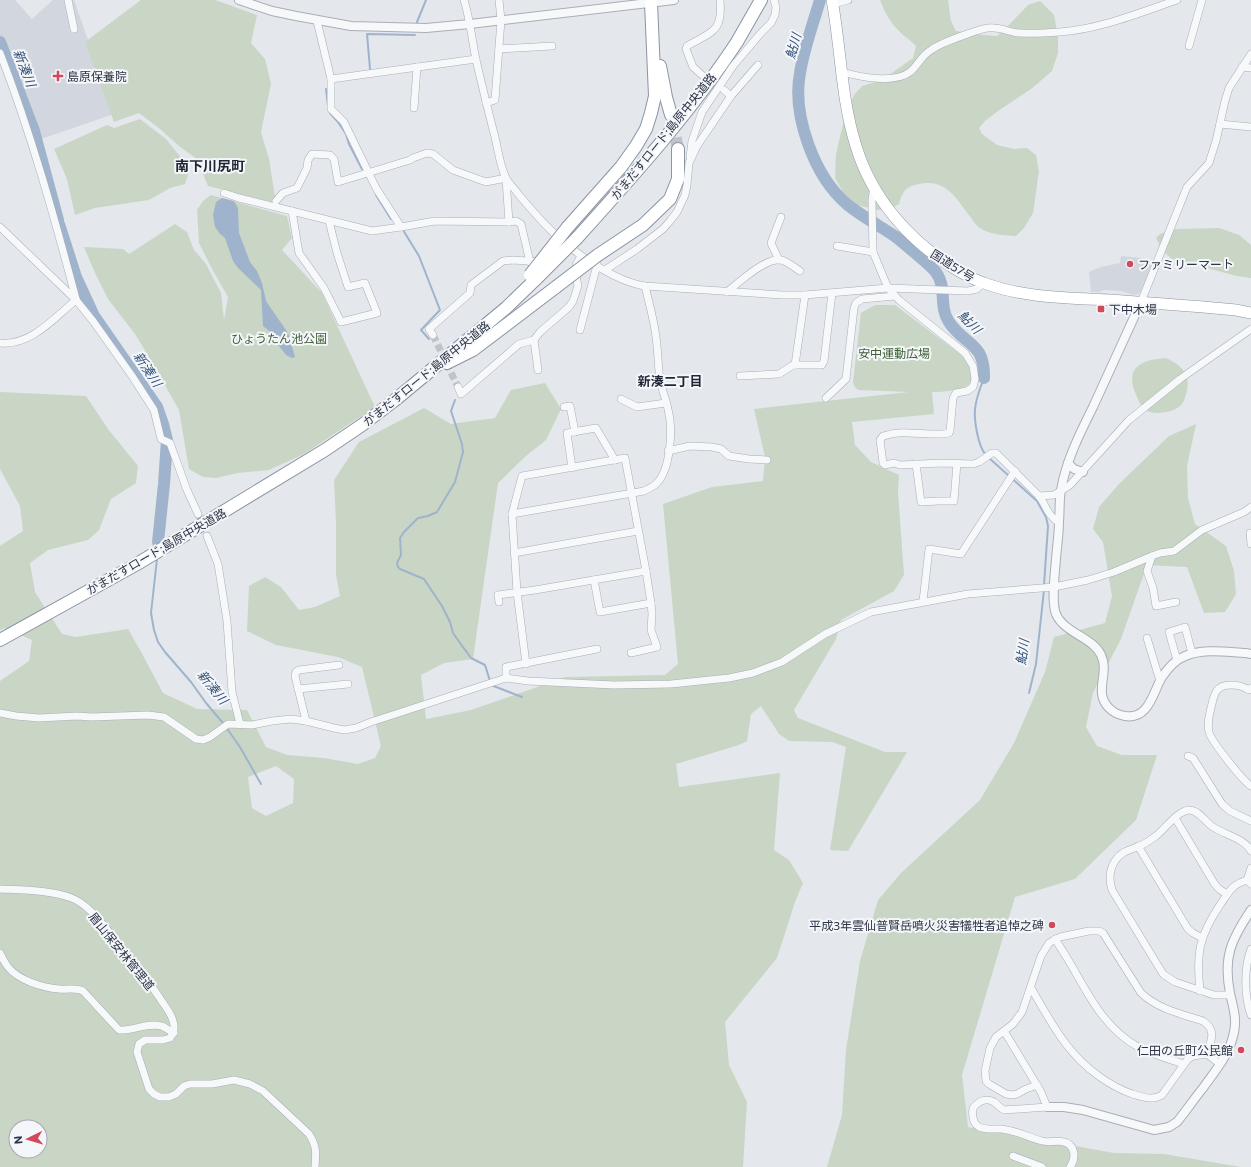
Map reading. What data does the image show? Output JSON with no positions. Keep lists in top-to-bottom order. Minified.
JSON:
{"streets":{"highway":["がまだすロード;島原中央道路","国道57号"],"street":["眉山保安林管理道"]},"districts":["南下川尻町","新湊二丁目"],"water":["鮎川","新湊川"],"parks":["ひょうたん池公園","安中運動広場"],"places":{"health":["島原保養院"],"other":["ファミリーマート","平成3年雲仙普賢岳噴火災害犠牲者追悼之碑","仁田の丘町公民館"],"transit":["下中木場"]},"north":"left"}
